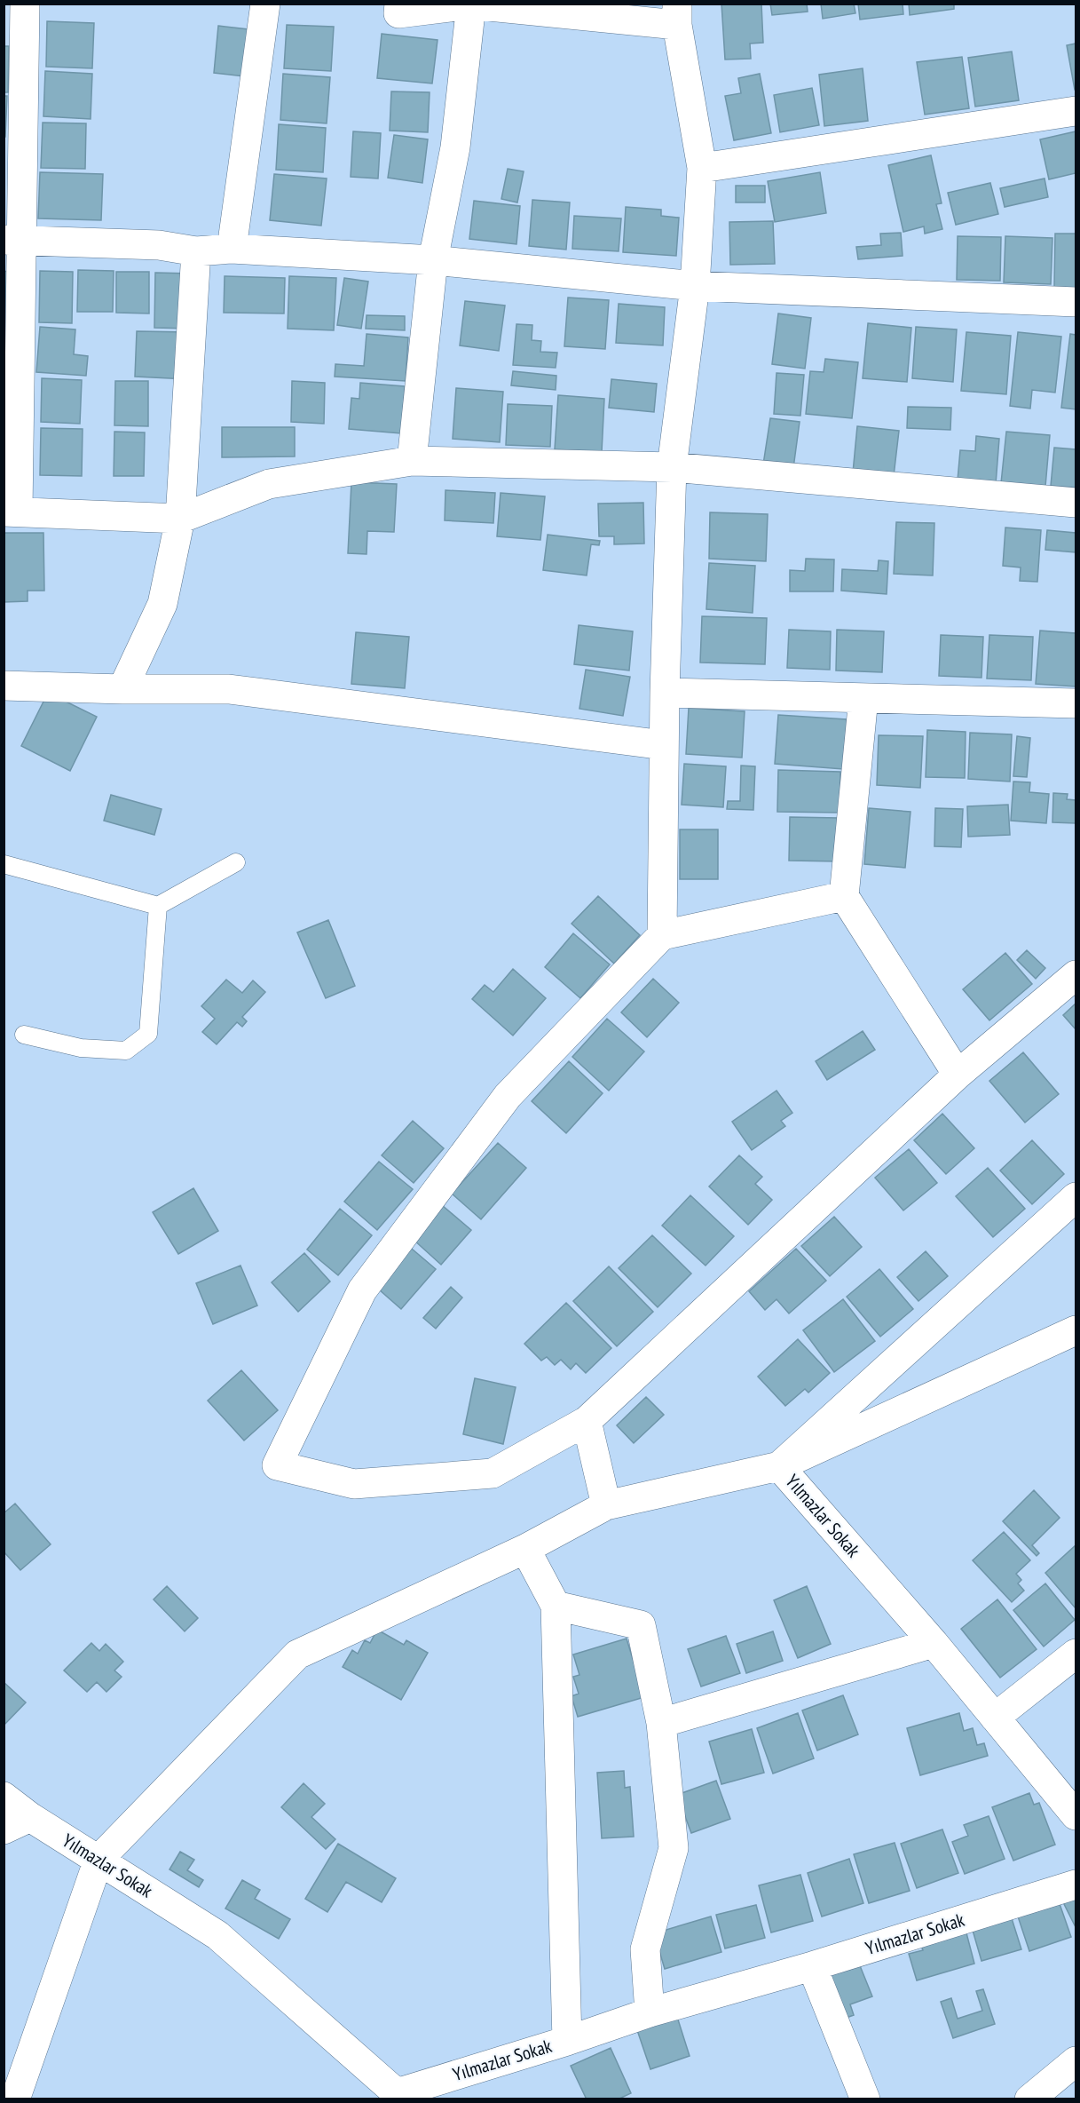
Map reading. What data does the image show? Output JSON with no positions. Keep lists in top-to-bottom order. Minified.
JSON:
{"streets":{"street":["Yılmazlar Sokak"]}}
